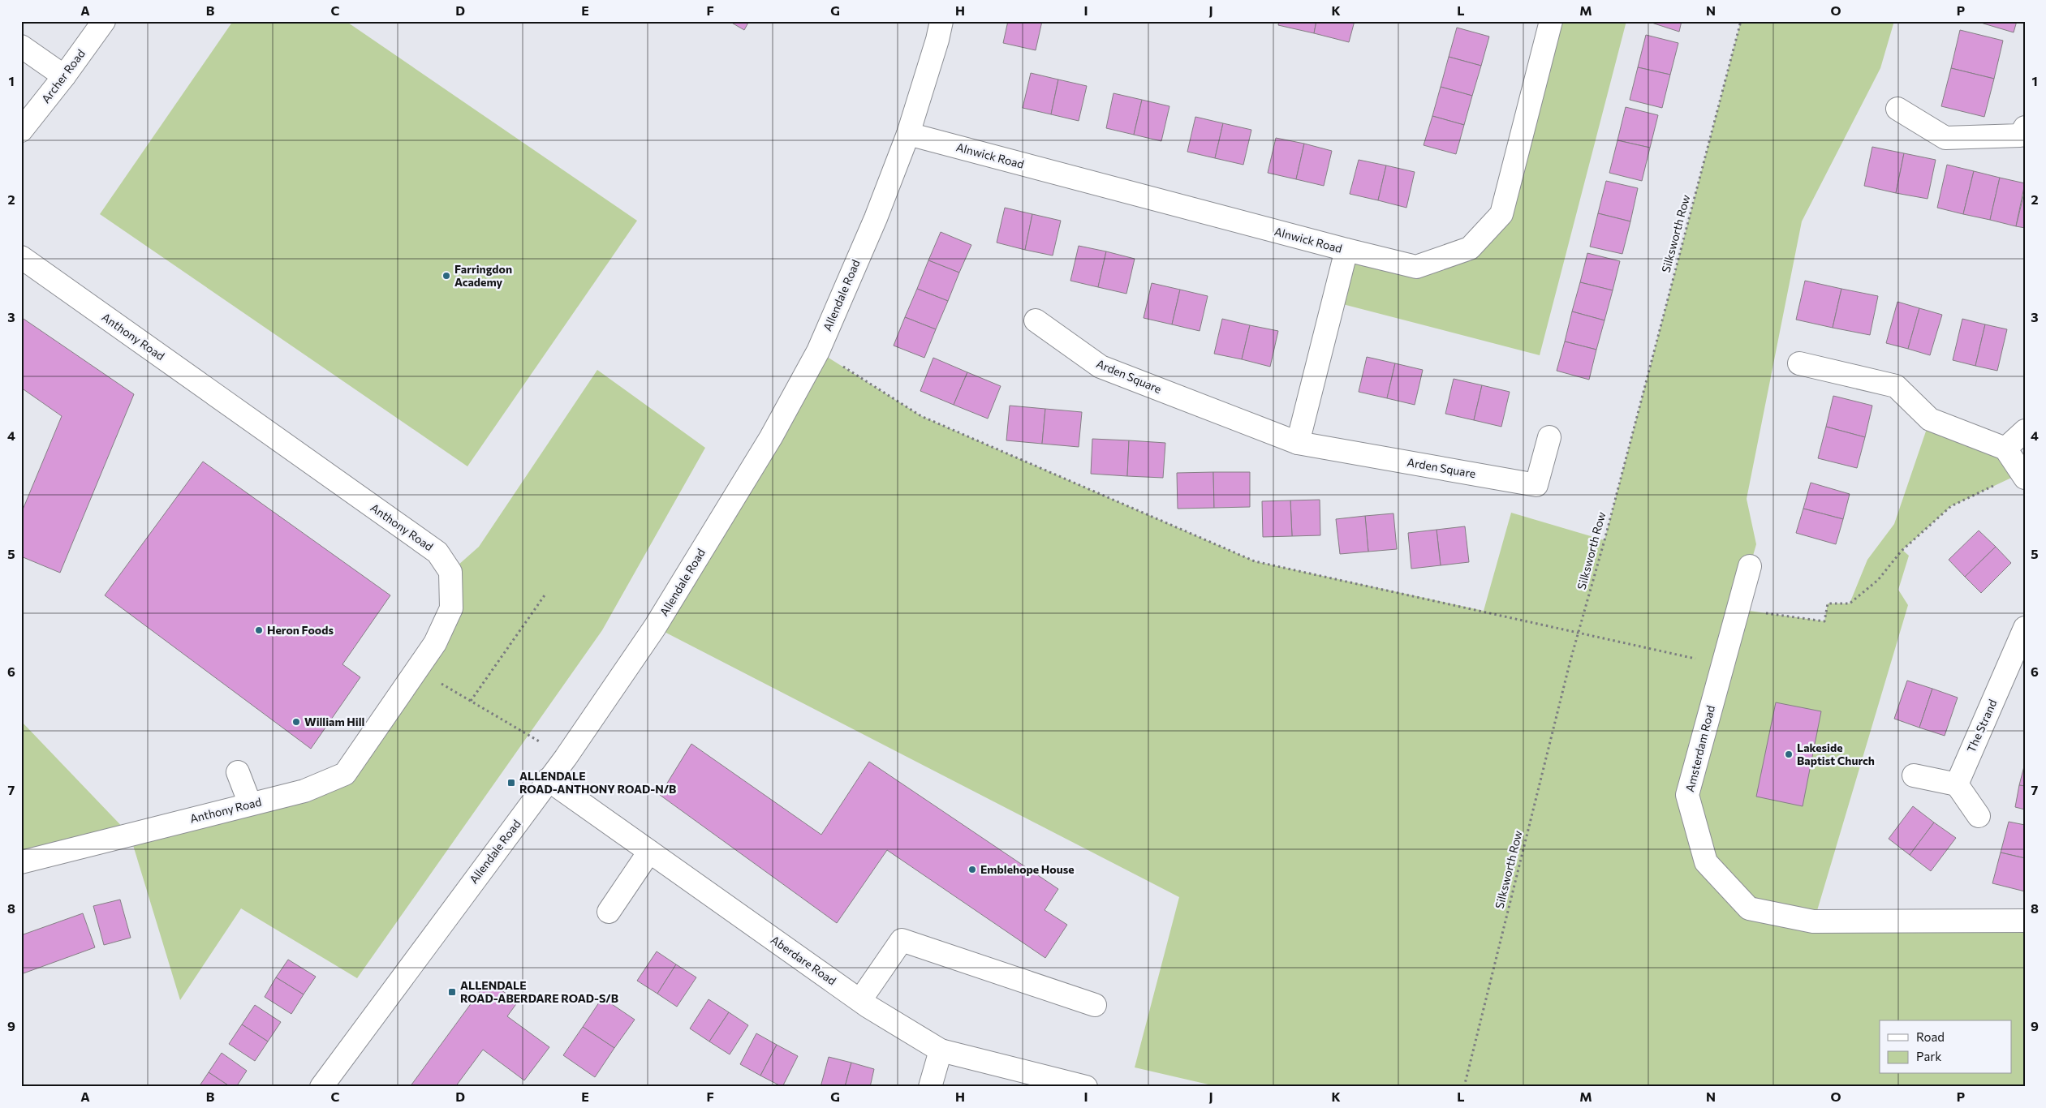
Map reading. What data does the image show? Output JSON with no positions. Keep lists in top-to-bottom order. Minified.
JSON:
{"streets":{"street":["Archer Road","Alnwick Road","Allendale Road","Anthony Road","Arden Square","The Strand","Amsterdam Road","Aberdare Road"],"path":["Silksworth Row"]},"crossings":[["Alnwick Road","Allendale Road"],["Allendale Road","Aberdare Road"]],"places":{"other":["Farringdon Academy","Heron Foods","William Hill","Lakeside Baptist Church","Emblehope House"],"transit":["ALLENDALE ROAD-ANTHONY ROAD-N/B","ALLENDALE ROAD-ABERDARE ROAD-S/B"]},"legend":["Road","Park"],"grid":{"columns":["A","B","C","D","E","F","G","H","I","J","K","L","M","N","O","P"],"rows":["1","2","3","4","5","6","7","8","9"]}}
